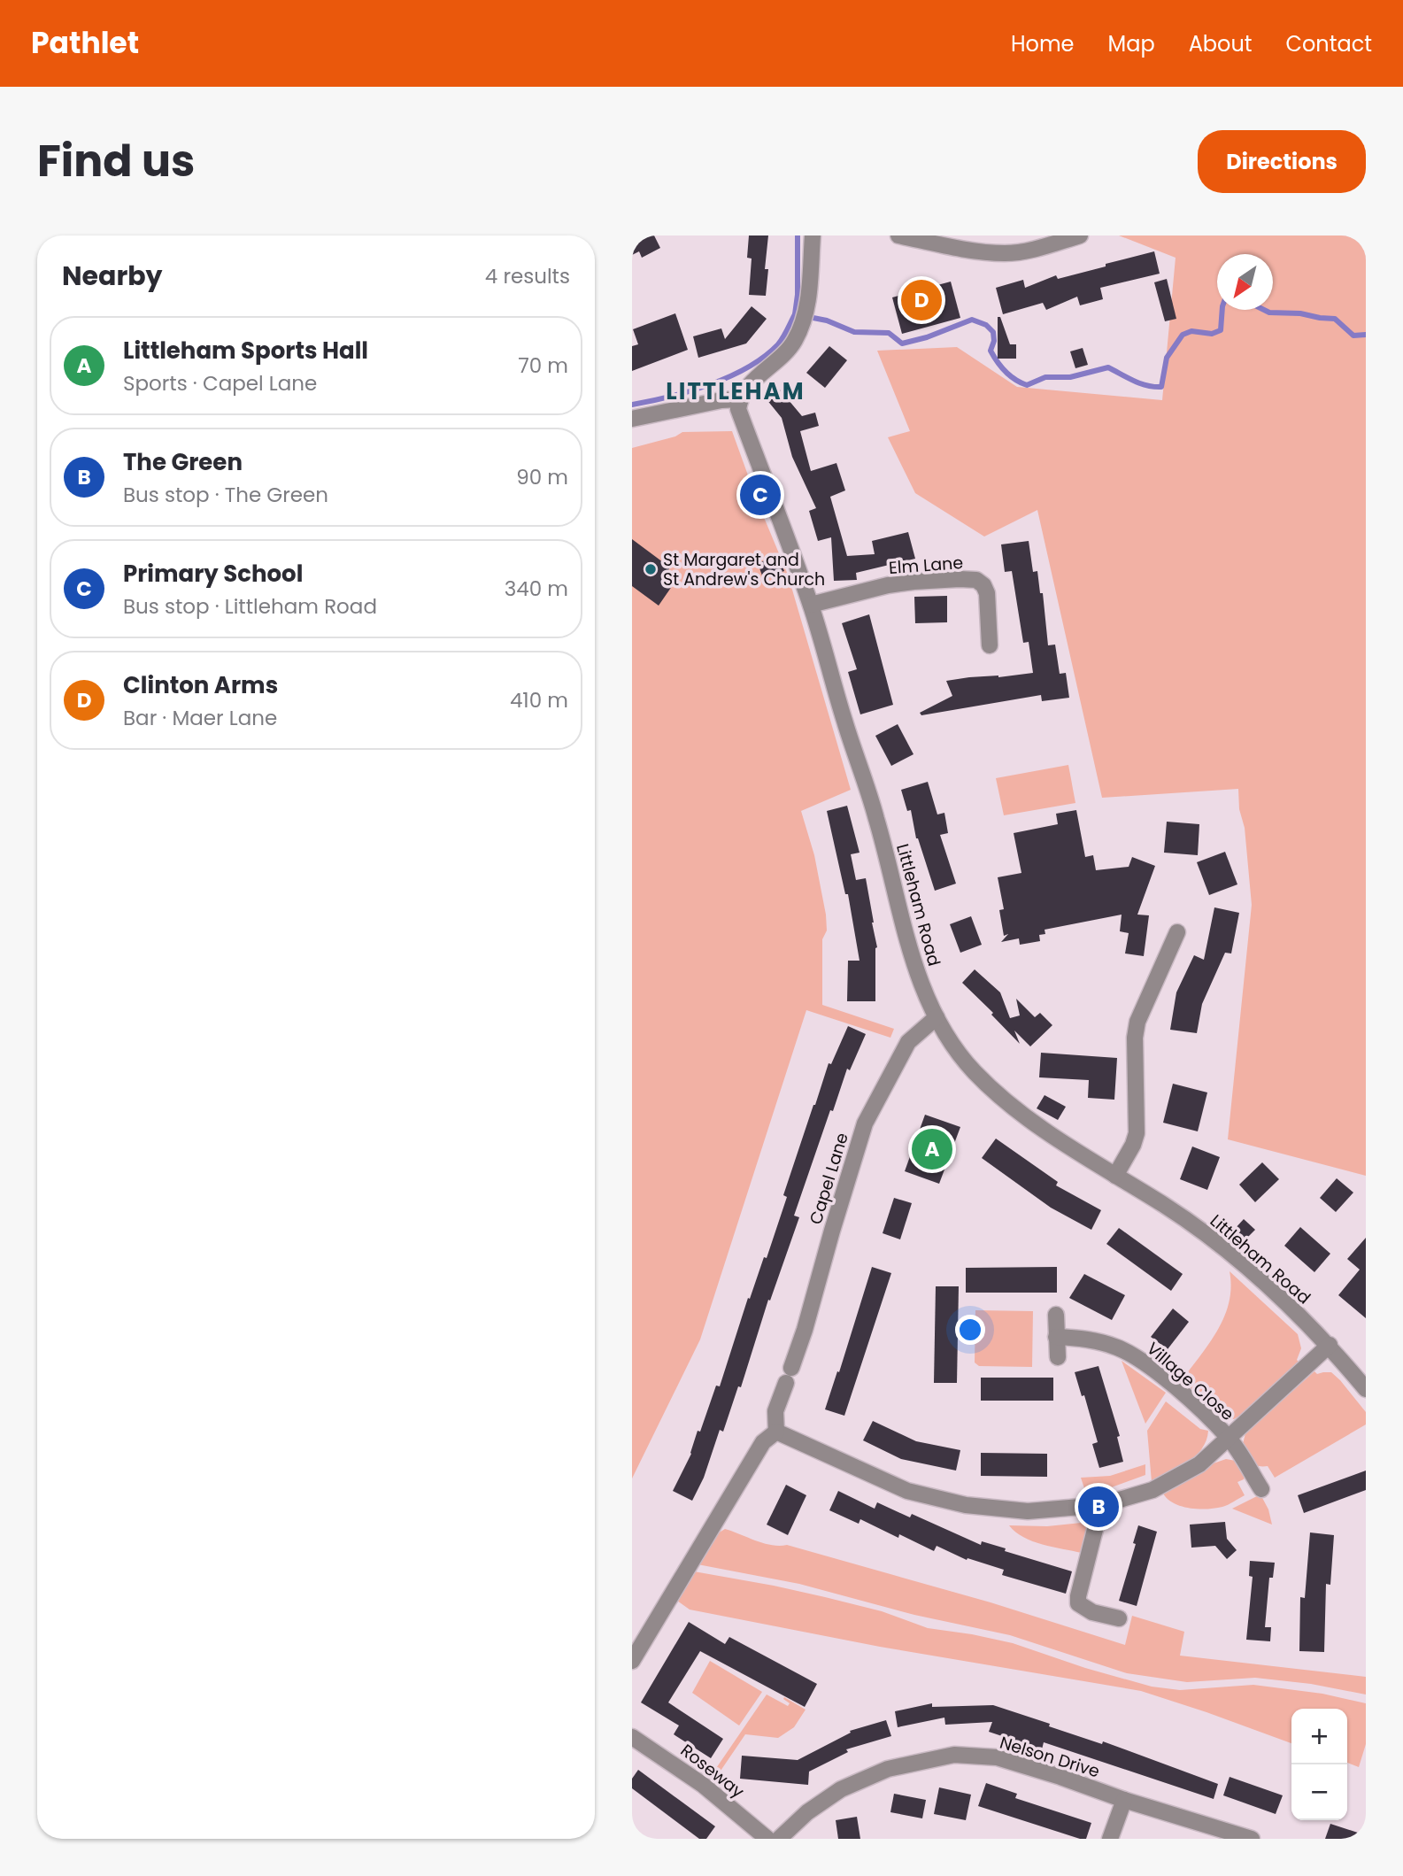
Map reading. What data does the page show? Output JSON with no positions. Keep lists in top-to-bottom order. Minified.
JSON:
{"streets":{"street":["Elm Lane","Littleham Road","Capel Lane","Village Close","Nelson Drive","Roseway"]},"crossings":[["Elm Lane","Littleham Road"],["Littleham Road","Capel Lane"]],"districts":["LITTLEHAM"],"places":["St Margaret and St Andrew's Church"],"north":"bottom left","page":{"header":"Pathlet","nav":["Home","Map","About","Contact"],"title":"Find us","buttons":"Directions","heading":["Nearby","4 results"],"pins":["D","C","A","B"],"list":[{"mark":"A","name":"Littleham Sports Hall","note":"Sports · Capel Lane","value":"70 m"},{"mark":"B","name":"The Green","note":"Bus stop · The Green","value":"90 m"},{"mark":"C","name":"Primary School","note":"Bus stop · Littleham Road","value":"340 m"},{"mark":"D","name":"Clinton Arms","note":"Bar · Maer Lane","value":"410 m"}],"map_buttons":["+","−"]}}
